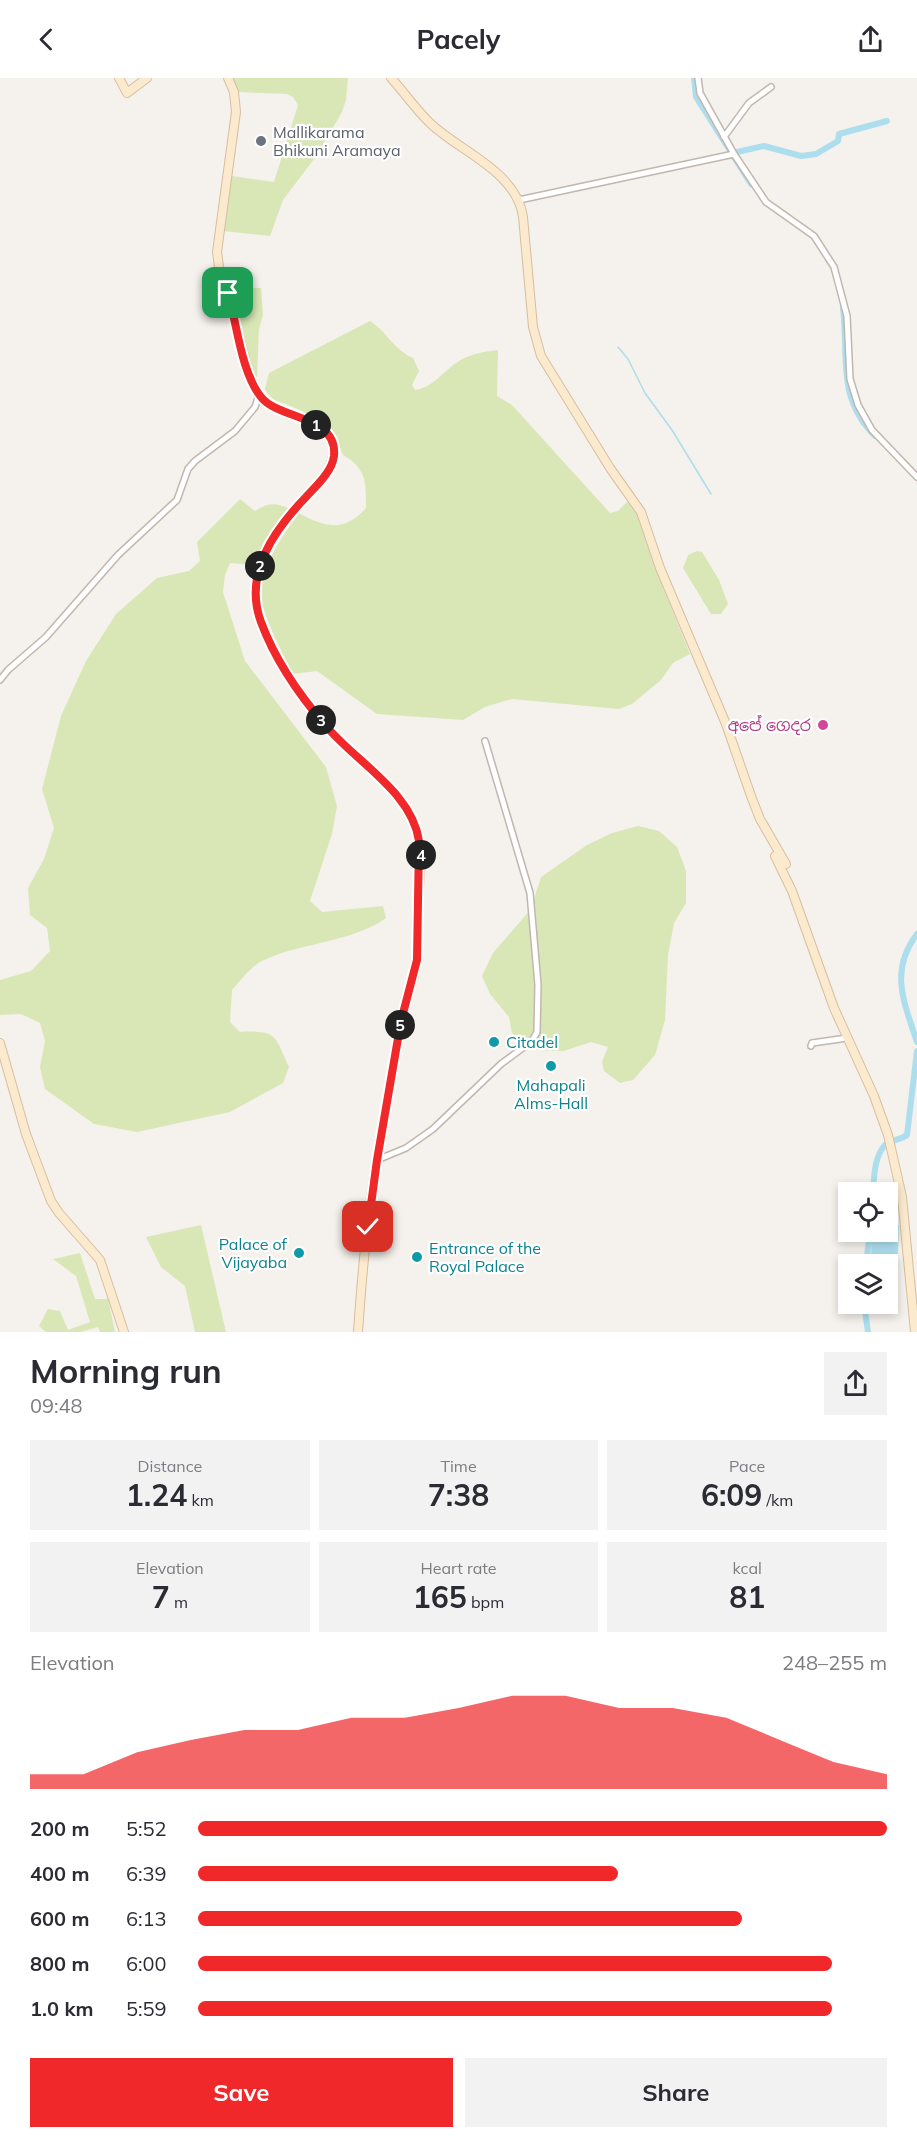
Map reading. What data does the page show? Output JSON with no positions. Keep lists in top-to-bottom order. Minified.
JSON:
{"places":["Mallikarama Bhikuni Aramaya","අපේ ගෙදර","Citadel","Mahapali Alms-Hall","Palace of Vijayaba","Entrance of the Royal Palace"],"page":{"header":"Pacely","pins":["1","2","3","4","5"],"heading":["Morning run","09:48"],"stats":[["Distance","1.24 km"],["Time","7:38"],["Pace","6:09 /km"],["Elevation","7 m"],["Heart rate","165 bpm"],["kcal","81"]],"chart":["Elevation","248–255 m"],"list":[{"name":"200 m","note":"5:52"},{"name":"400 m","note":"6:39"},{"name":"600 m","note":"6:13"},{"name":"800 m","note":"6:00"},{"name":"1.0 km","note":"5:59"}],"buttons":["Save","Share"]}}
